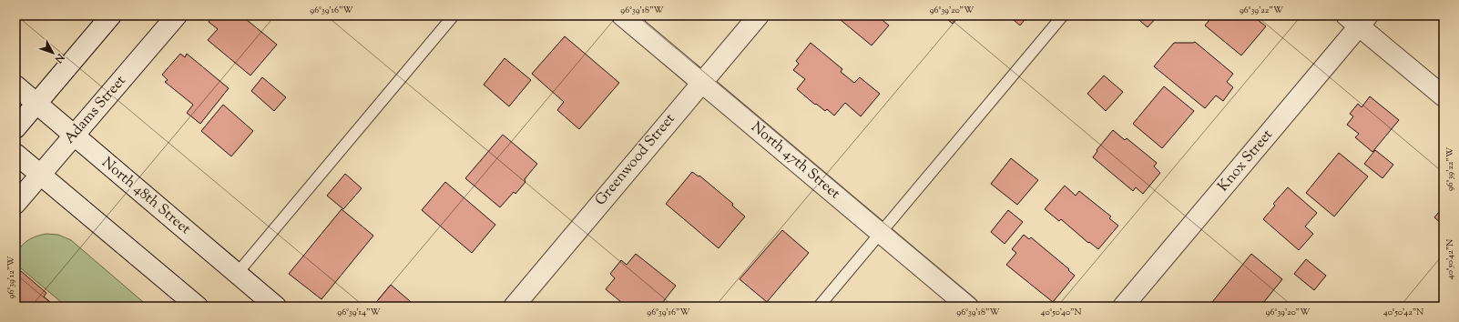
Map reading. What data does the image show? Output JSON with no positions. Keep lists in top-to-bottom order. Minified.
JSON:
{"streets":{"street":["Adams Street","Greenwood Street","North 47th Street","Knox Street","North 48th Street"]},"crossings":[["Adams Street","North 48th Street"],["Greenwood Street","North 47th Street"]],"north":"bottom right","coordinates":["96°39'16\"W","96°39'18\"W","96°39'20\"W","96°39'22\"W","40°50'42\"N","96°39'12\"W","96°39'14\"W","40°50'40\"N"]}
